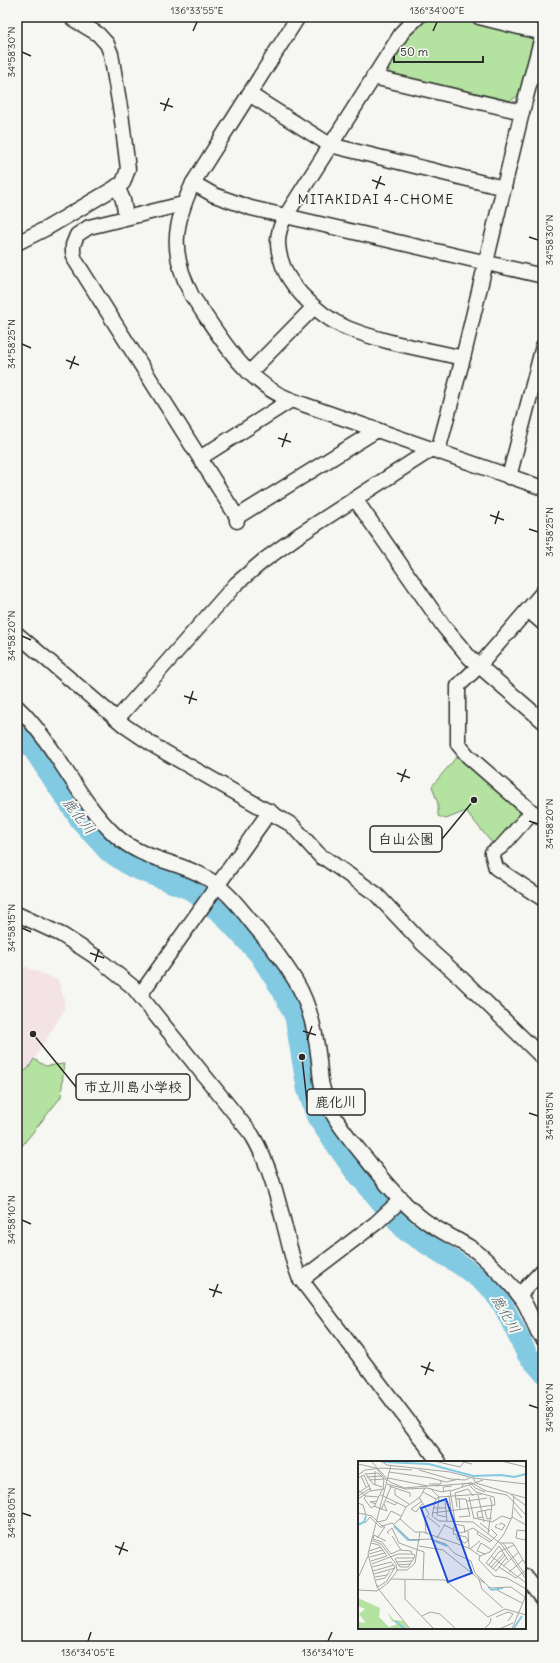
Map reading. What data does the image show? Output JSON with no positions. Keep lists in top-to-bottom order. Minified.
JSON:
{"districts":["MITAKIDAI 4-CHOME"],"water":["鹿化川"],"places":["白山公園","市立川島小学校","鹿化川"],"scale_bar":"50 m","coordinates":["136°33'55\"E","136°34'00\"E","34°58'30\"N","34°58'25\"N","34°58'20\"N","34°58'15\"N","34°58'10\"N","34°58'05\"N","136°34'05\"E","136°34'10\"E"]}
